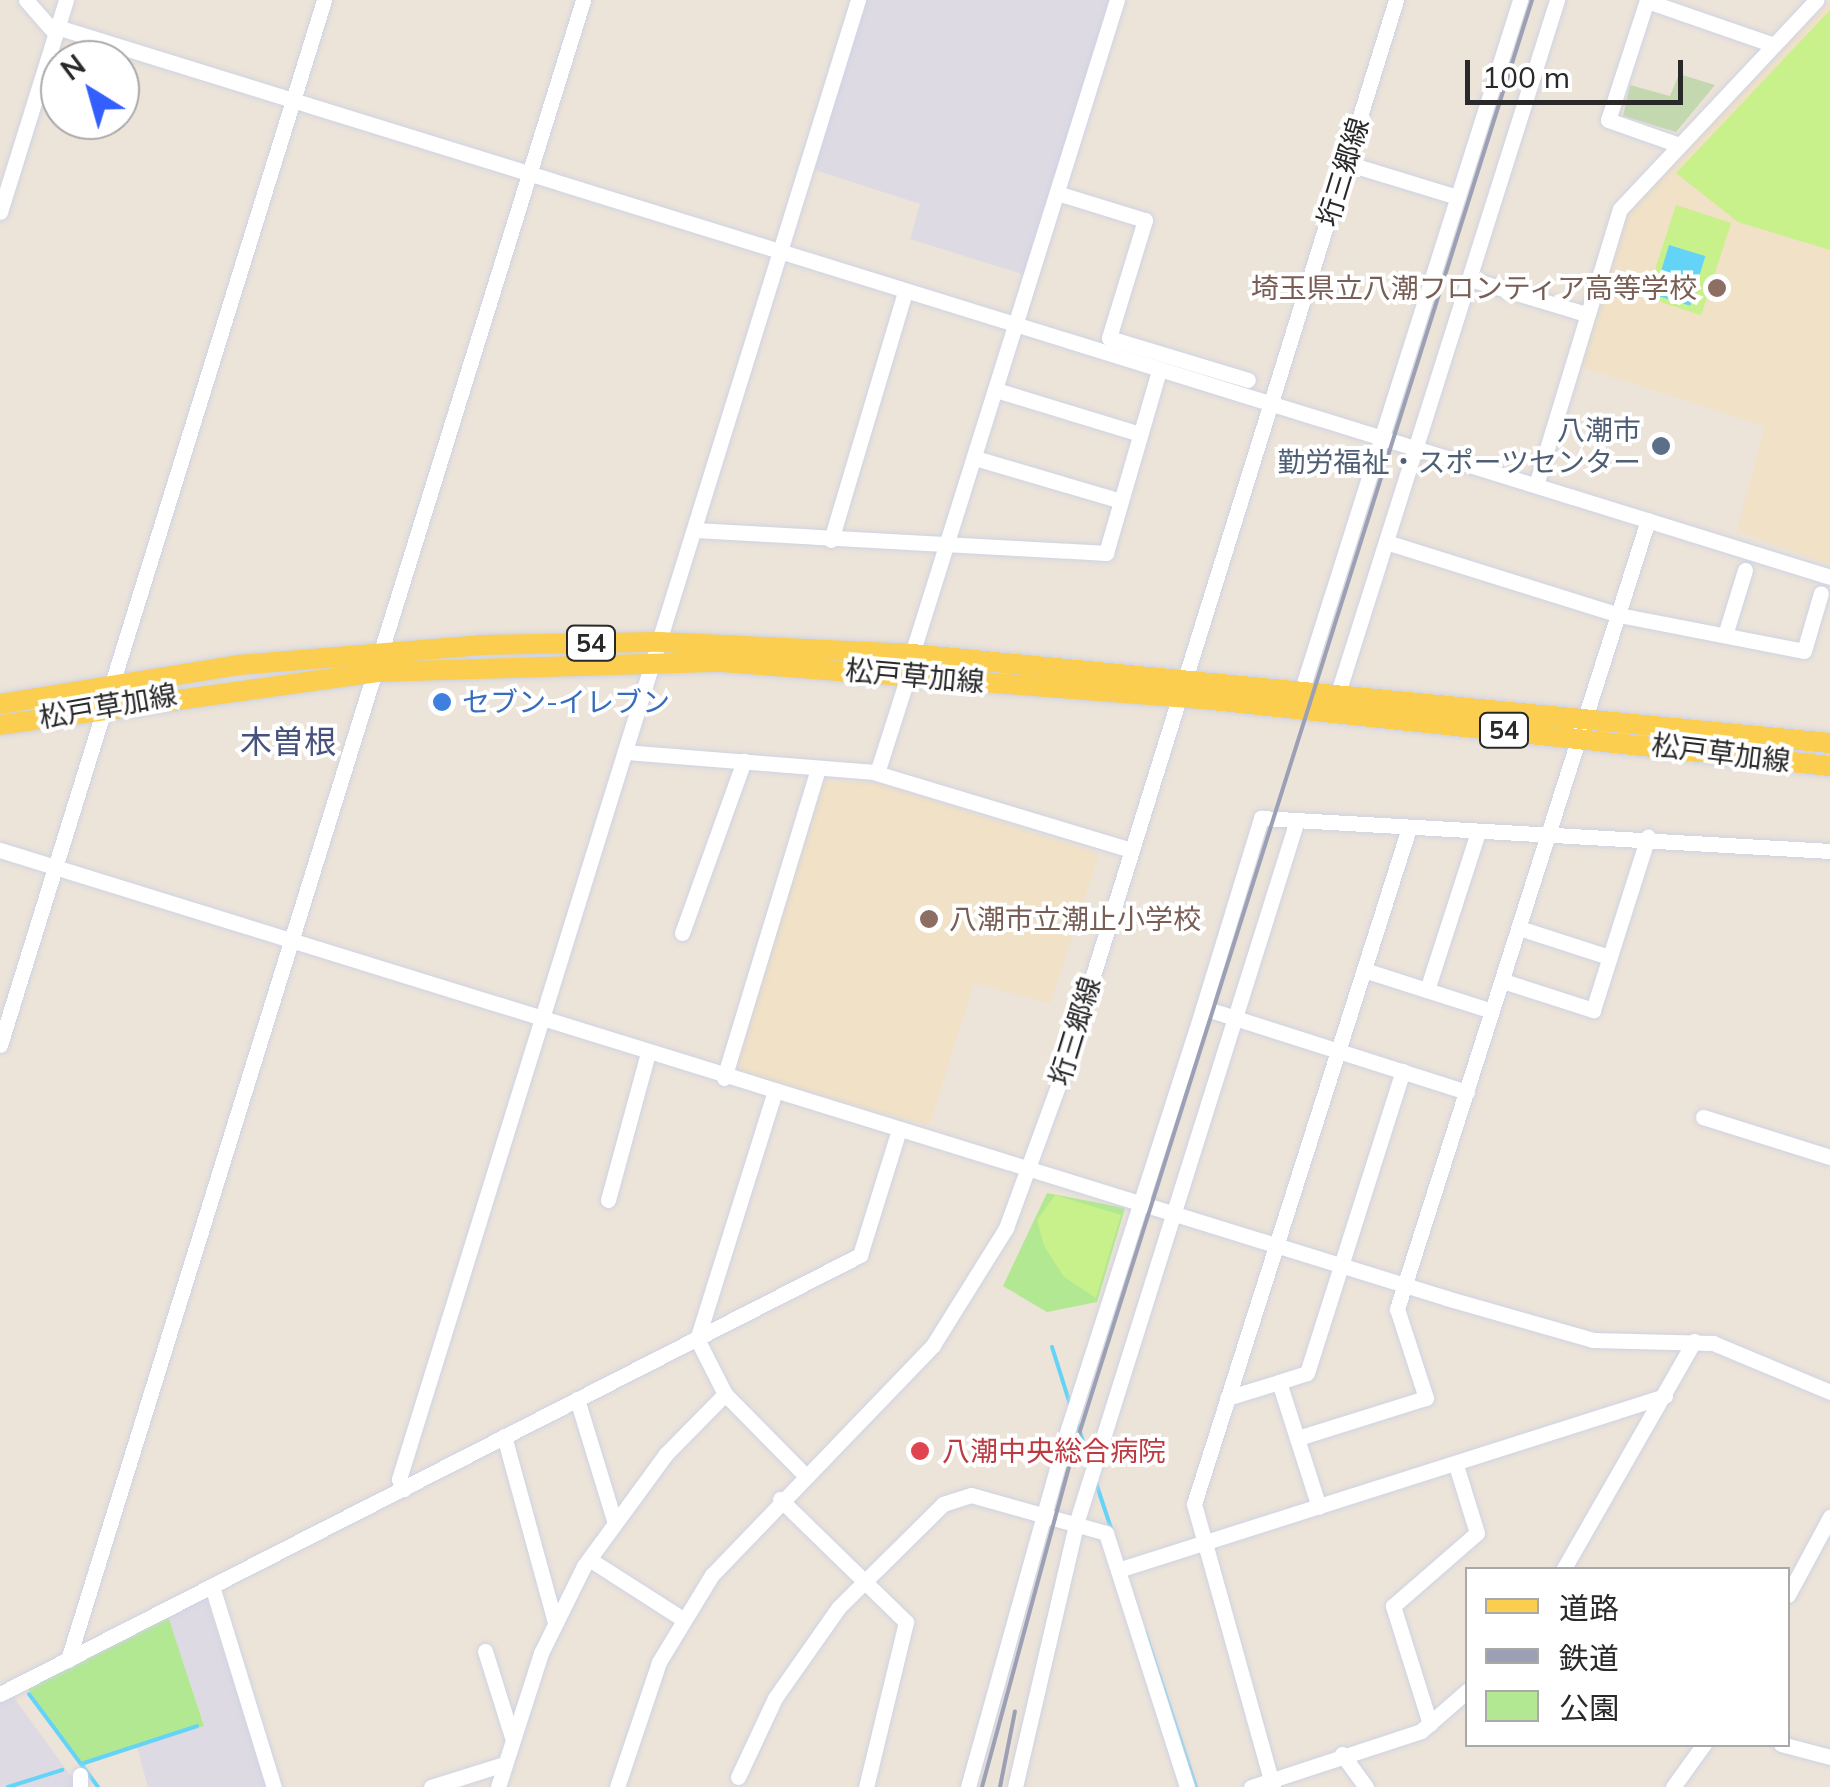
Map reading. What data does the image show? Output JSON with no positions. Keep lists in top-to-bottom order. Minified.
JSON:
{"streets":{"main road":["54","松戸草加線"],"street":["垳三郷線"]},"crossings":[["垳三郷線","松戸草加線"]],"districts":["木曽根"],"places":["埼玉県立八潮フロンティア高等学校","八潮市 勤労福祉・スポーツセンター","セブン-イレブン","八潮市立潮止小学校","八潮中央総合病院"],"legend":["道路","鉄道","公園"],"scale_bar":"100 m","north":"top left"}
